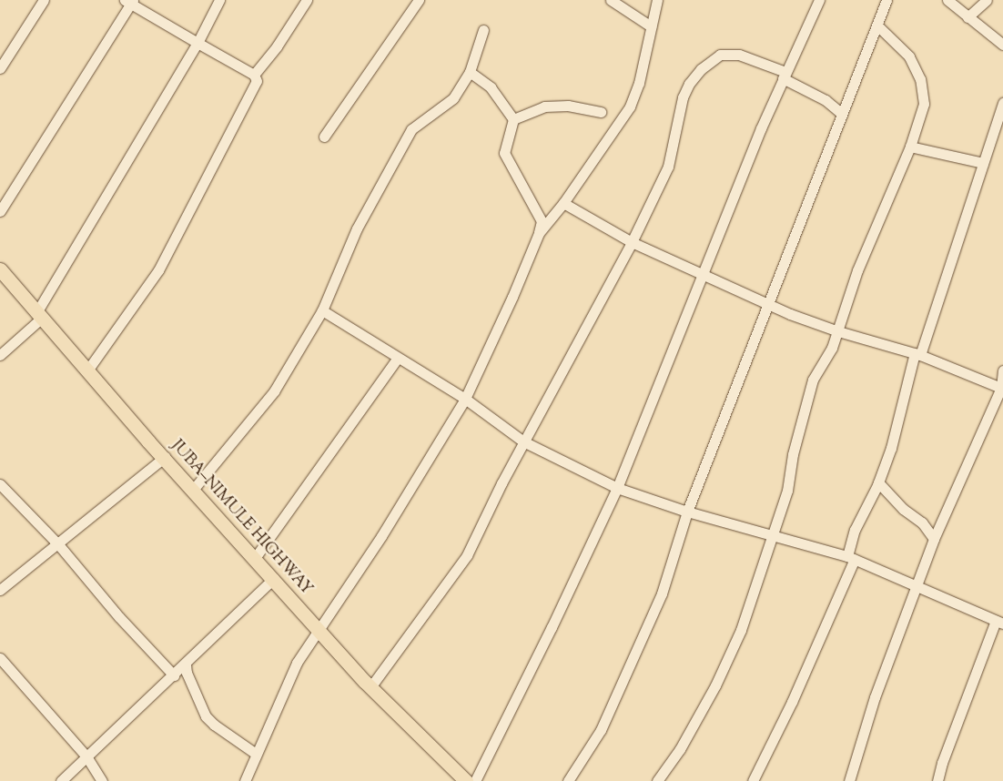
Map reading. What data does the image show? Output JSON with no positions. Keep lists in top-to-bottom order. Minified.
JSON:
{"streets":{"main road":["JUBA–NIMULE HIGHWAY"]}}
